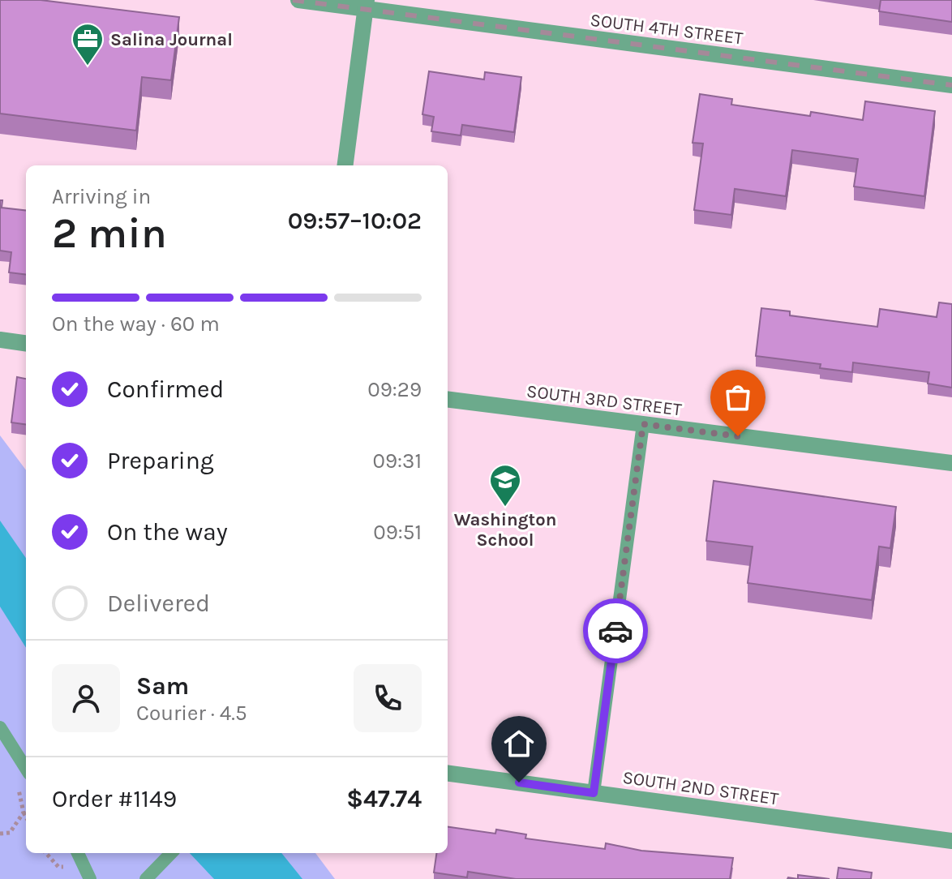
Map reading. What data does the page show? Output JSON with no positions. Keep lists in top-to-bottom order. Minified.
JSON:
{"streets":{"street":["SOUTH 4TH STREET","SOUTH 3RD STREET","SOUTH 2ND STREET"]},"places":{"office":["Salina Journal"],"school or university":["Washington School"]},"page":{"heading":["2 min","Arriving in","09:57–10:02"],"panel":["Sam","Courier · 4.5","Order #1149","$47.74"],"bar":"On the way · 60 m","list":[["Confirmed","09:29"],["Preparing","09:31"],["On the way","09:51"],"Delivered"]}}
